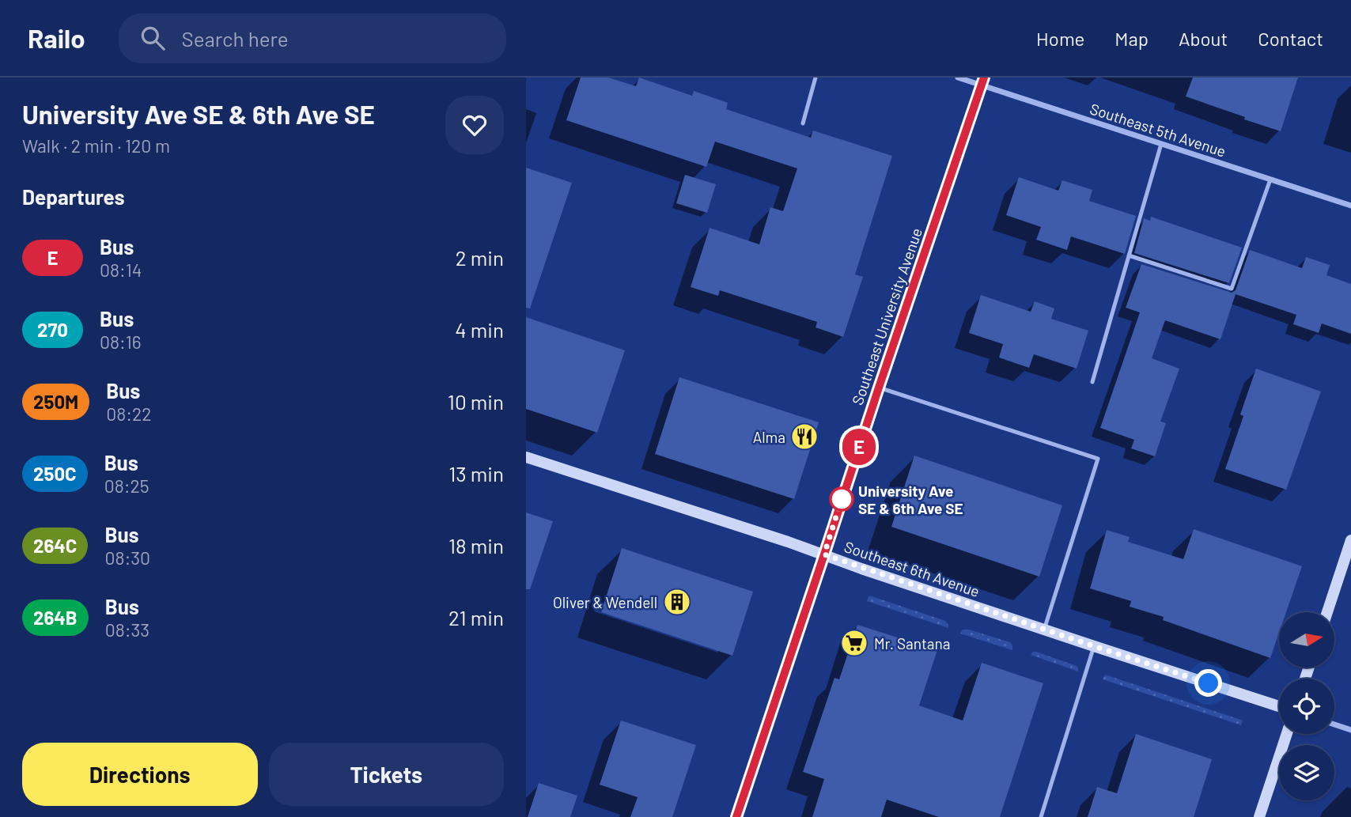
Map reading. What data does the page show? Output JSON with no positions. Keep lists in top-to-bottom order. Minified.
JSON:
{"streets":{"main road":["Southeast University Avenue","Southeast 6th Avenue"],"street":["Southeast 5th Avenue"]},"crossings":[["Southeast 5th Avenue","Southeast University Avenue"],["Southeast University Avenue","Southeast 6th Avenue"]],"places":{"restaurant":["Alma"],"other":["University Ave SE & 6th Ave SE"],"building":["Oliver & Wendell"],"supermarket":["Mr. Santana"]},"lines":["bus line E"],"north":"right","page":{"header":"Railo","search":"Search here","nav":["Home","Map","About","Contact"],"heading":[["University Ave SE & 6th Ave SE","Walk · 2 min · 120 m"],"Departures"],"on_map":"E","list":[{"mark":"E","name":"Bus","note":"08:14","value":"2 min"},{"mark":"270","name":"Bus","note":"08:16","value":"4 min"},{"mark":"250M","name":"Bus","note":"08:22","value":"10 min"},{"mark":"250C","name":"Bus","note":"08:25","value":"13 min"},{"mark":"264C","name":"Bus","note":"08:30","value":"18 min"},{"mark":"264B","name":"Bus","note":"08:33","value":"21 min"}],"buttons":["Directions","Tickets"]}}
